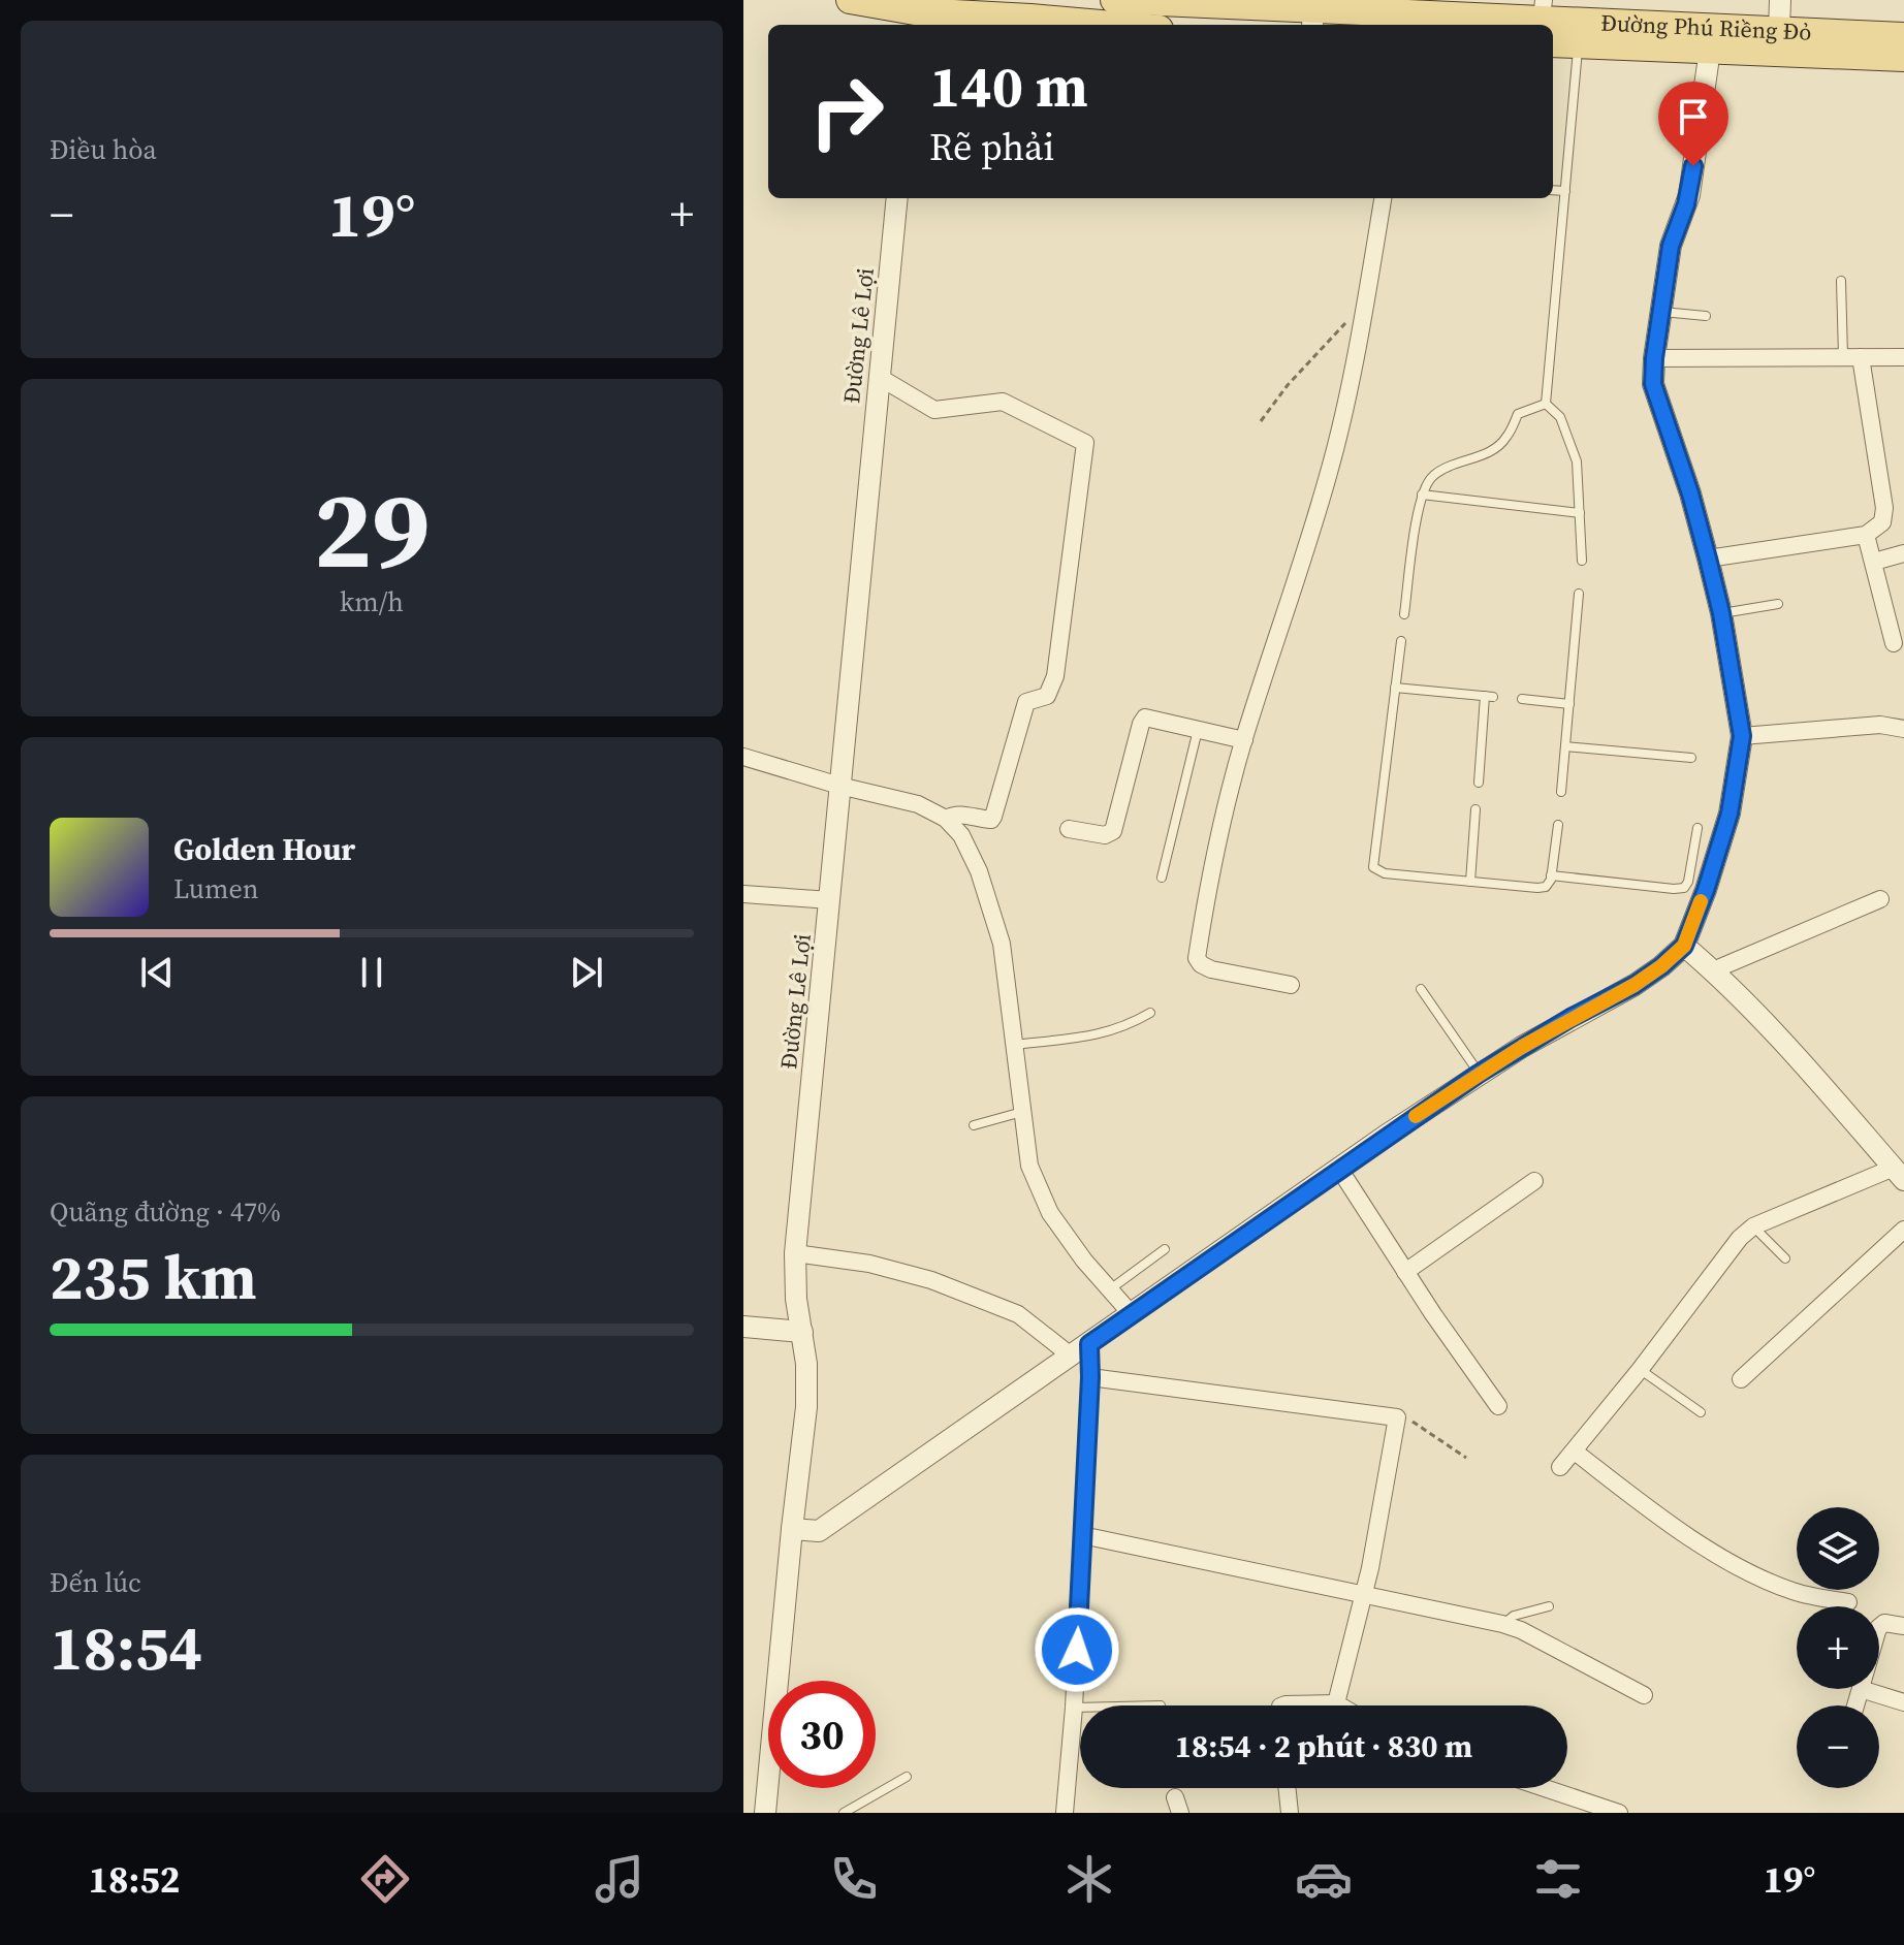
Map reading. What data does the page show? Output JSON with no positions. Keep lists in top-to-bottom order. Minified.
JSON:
{"streets":{"main road":["Đường Phú Riềng Đỏ"],"street":["Đường Lê Lợi"]},"page":{"tile":["Điều hòa",["29","km/h"],["Quãng đường · 47%","235 km"],["Đến lúc","18:54"]],"turn":["140 m","Rẽ phải"],"heat":["−","19°","+"],"song":["Golden Hour","Lumen"],"map_buttons":["+","−"],"limit":"30","trip":"18:54 · 2 phút · 830 m","tabs":["18:52","19°"]}}
